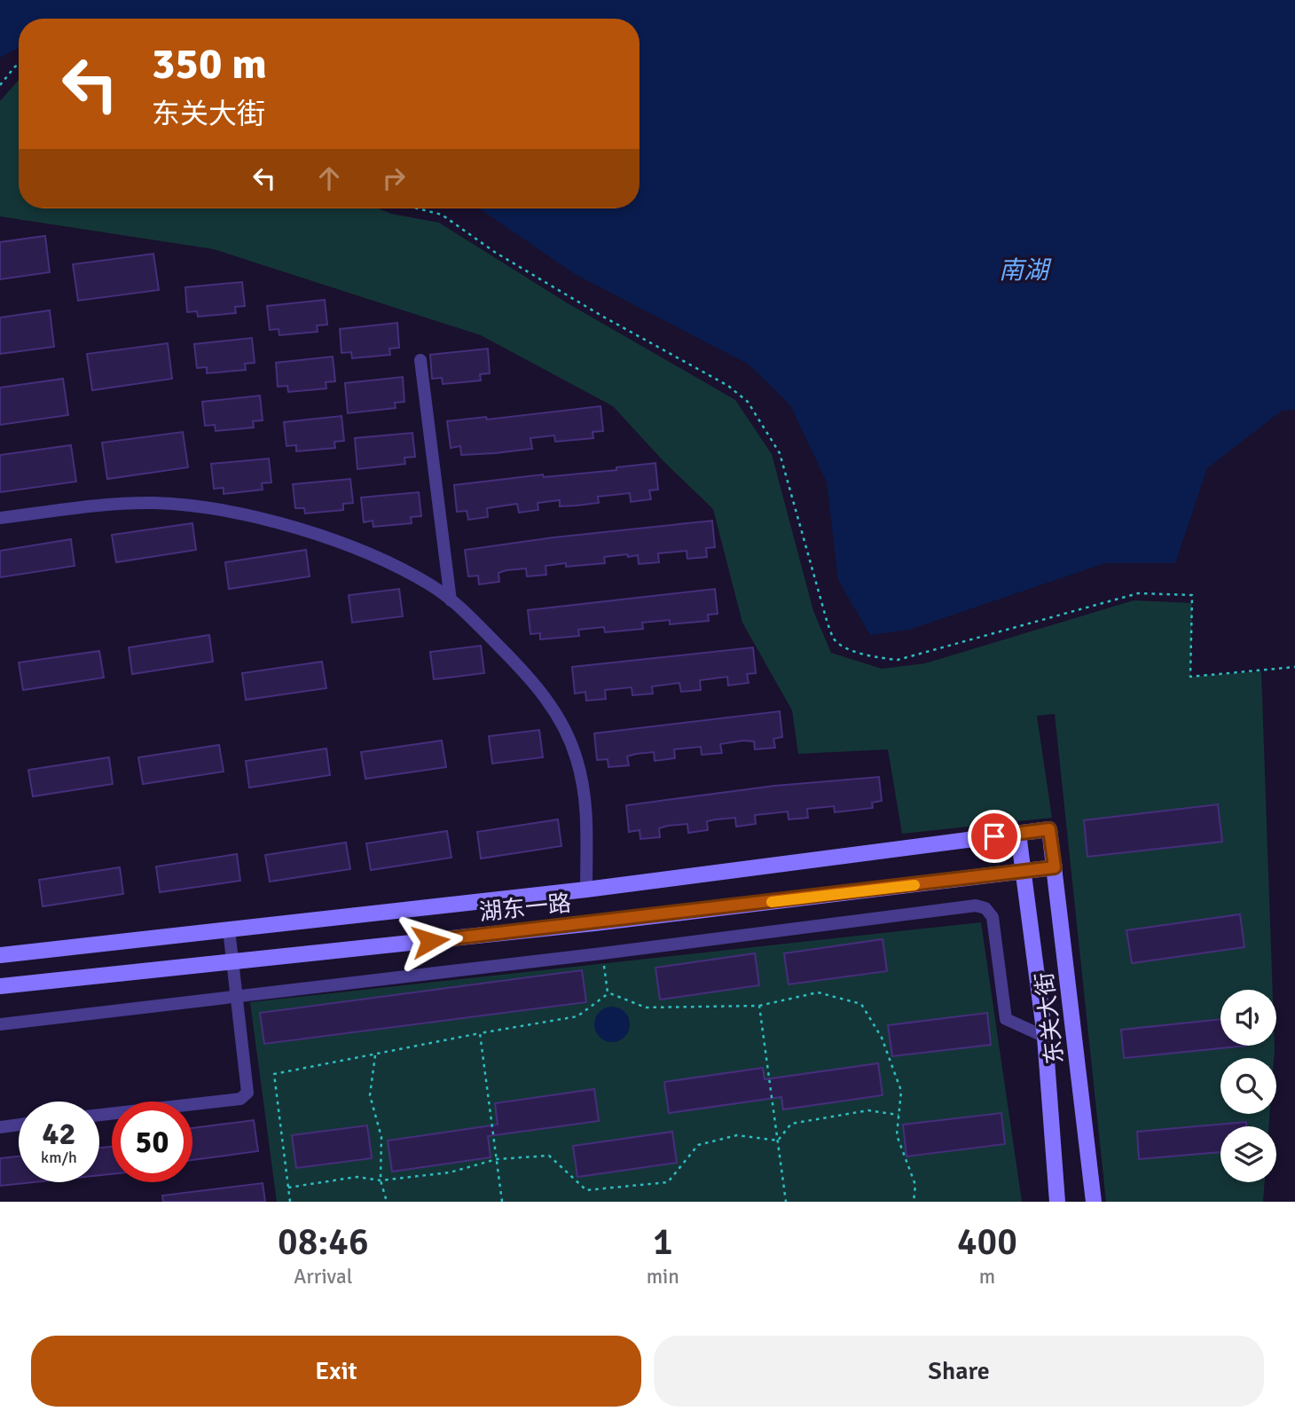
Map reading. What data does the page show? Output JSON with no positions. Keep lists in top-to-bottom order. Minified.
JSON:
{"streets":{"main road":["湖东一路","东关大街"]},"crossings":[["湖东一路","东关大街"]],"water":["南湖"],"page":{"turn":["350 m","东关大街"],"speed":"42 km/h","limit":"50","eta":["08:46","Arrival","1","min","400","m"],"buttons":["Exit","Share"]}}
